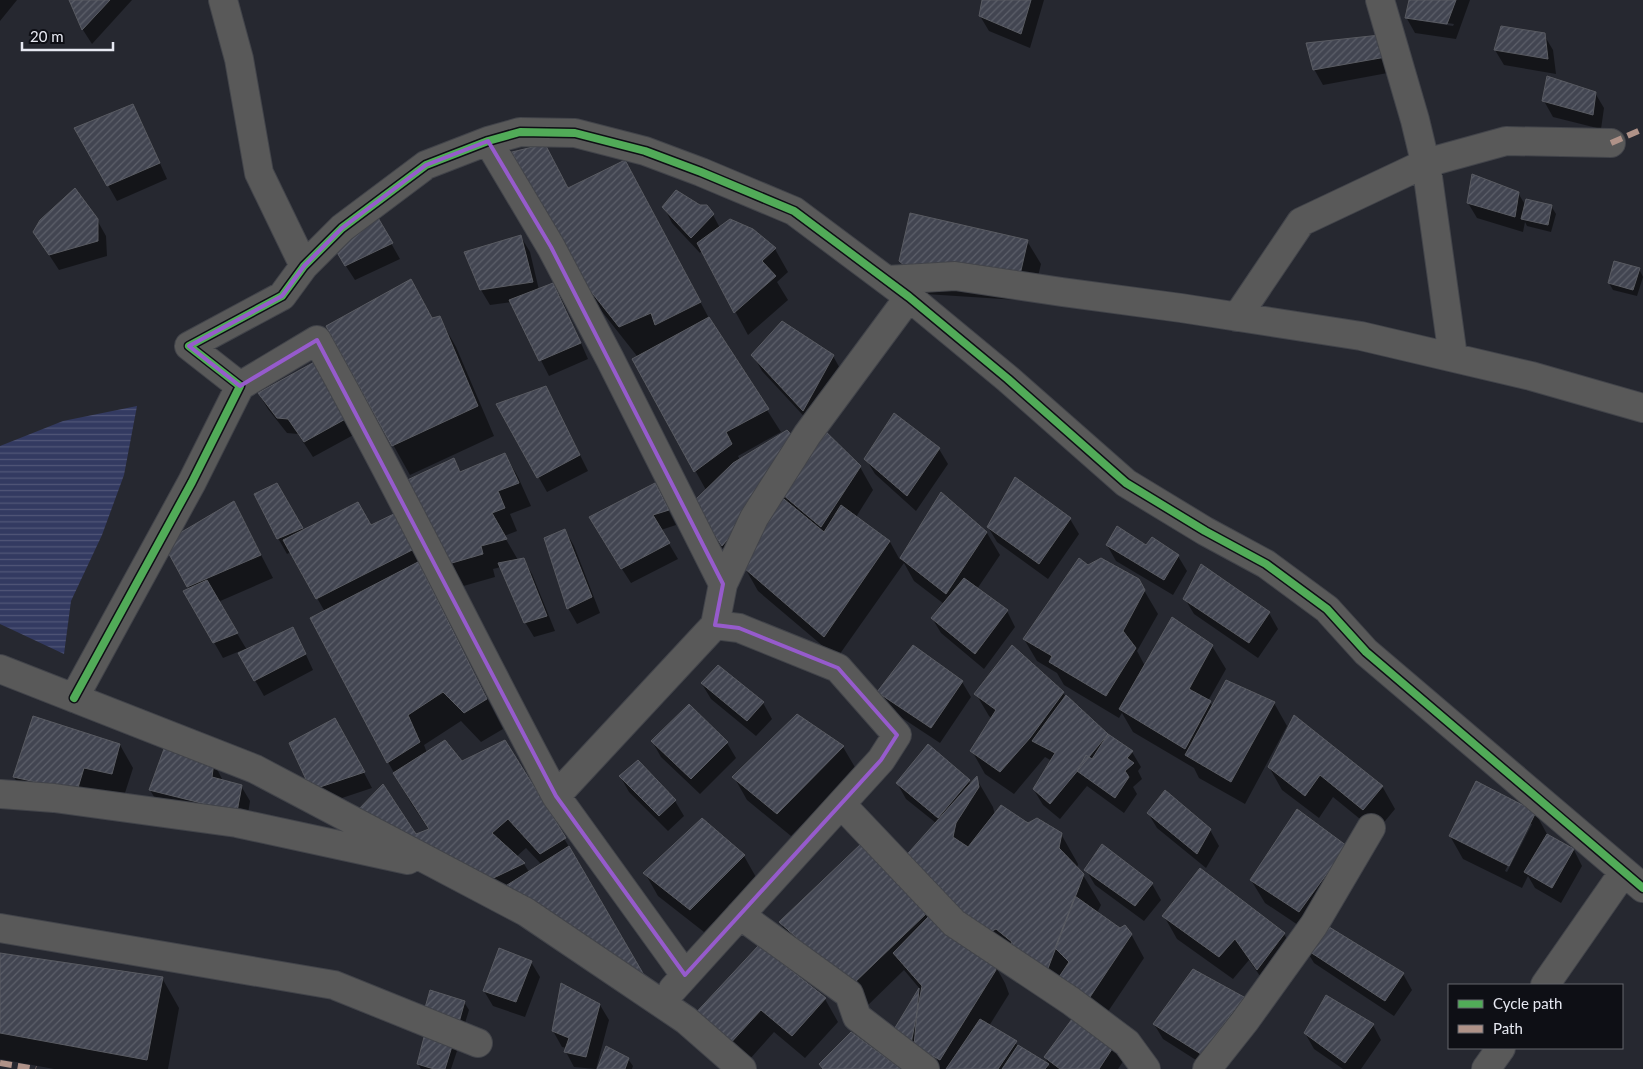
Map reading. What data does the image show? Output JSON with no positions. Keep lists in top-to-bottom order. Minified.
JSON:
{"legend":["Cycle path","Path"],"scale_bar":"20 m"}
